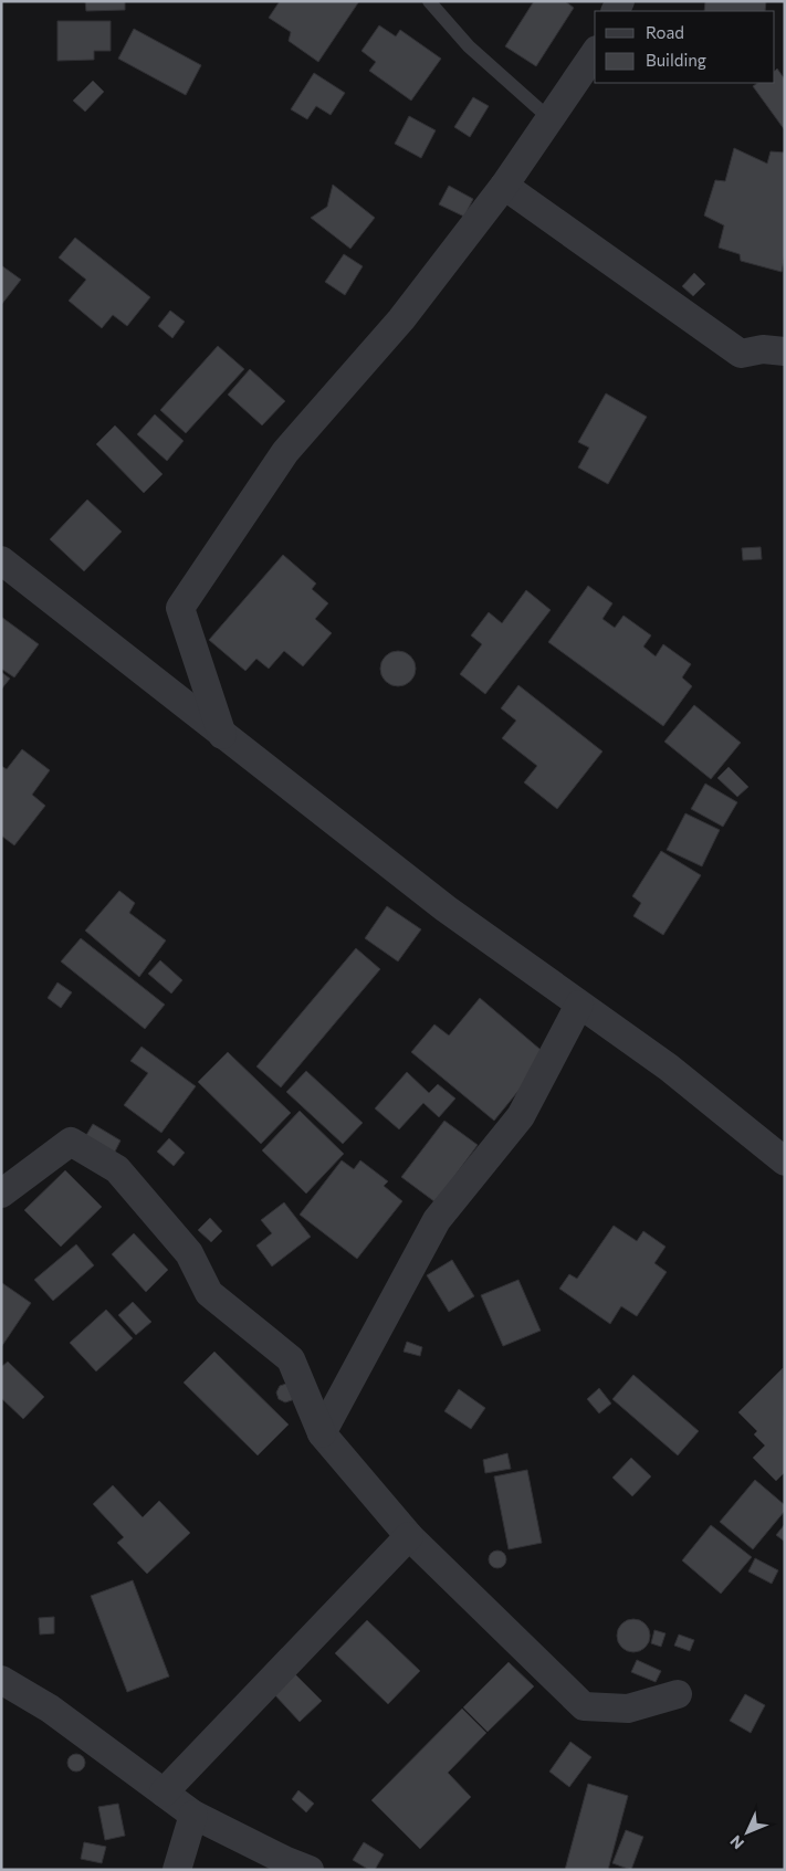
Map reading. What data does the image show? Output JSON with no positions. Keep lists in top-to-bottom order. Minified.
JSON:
{"legend":["Road","Building"],"north":"bottom left"}
